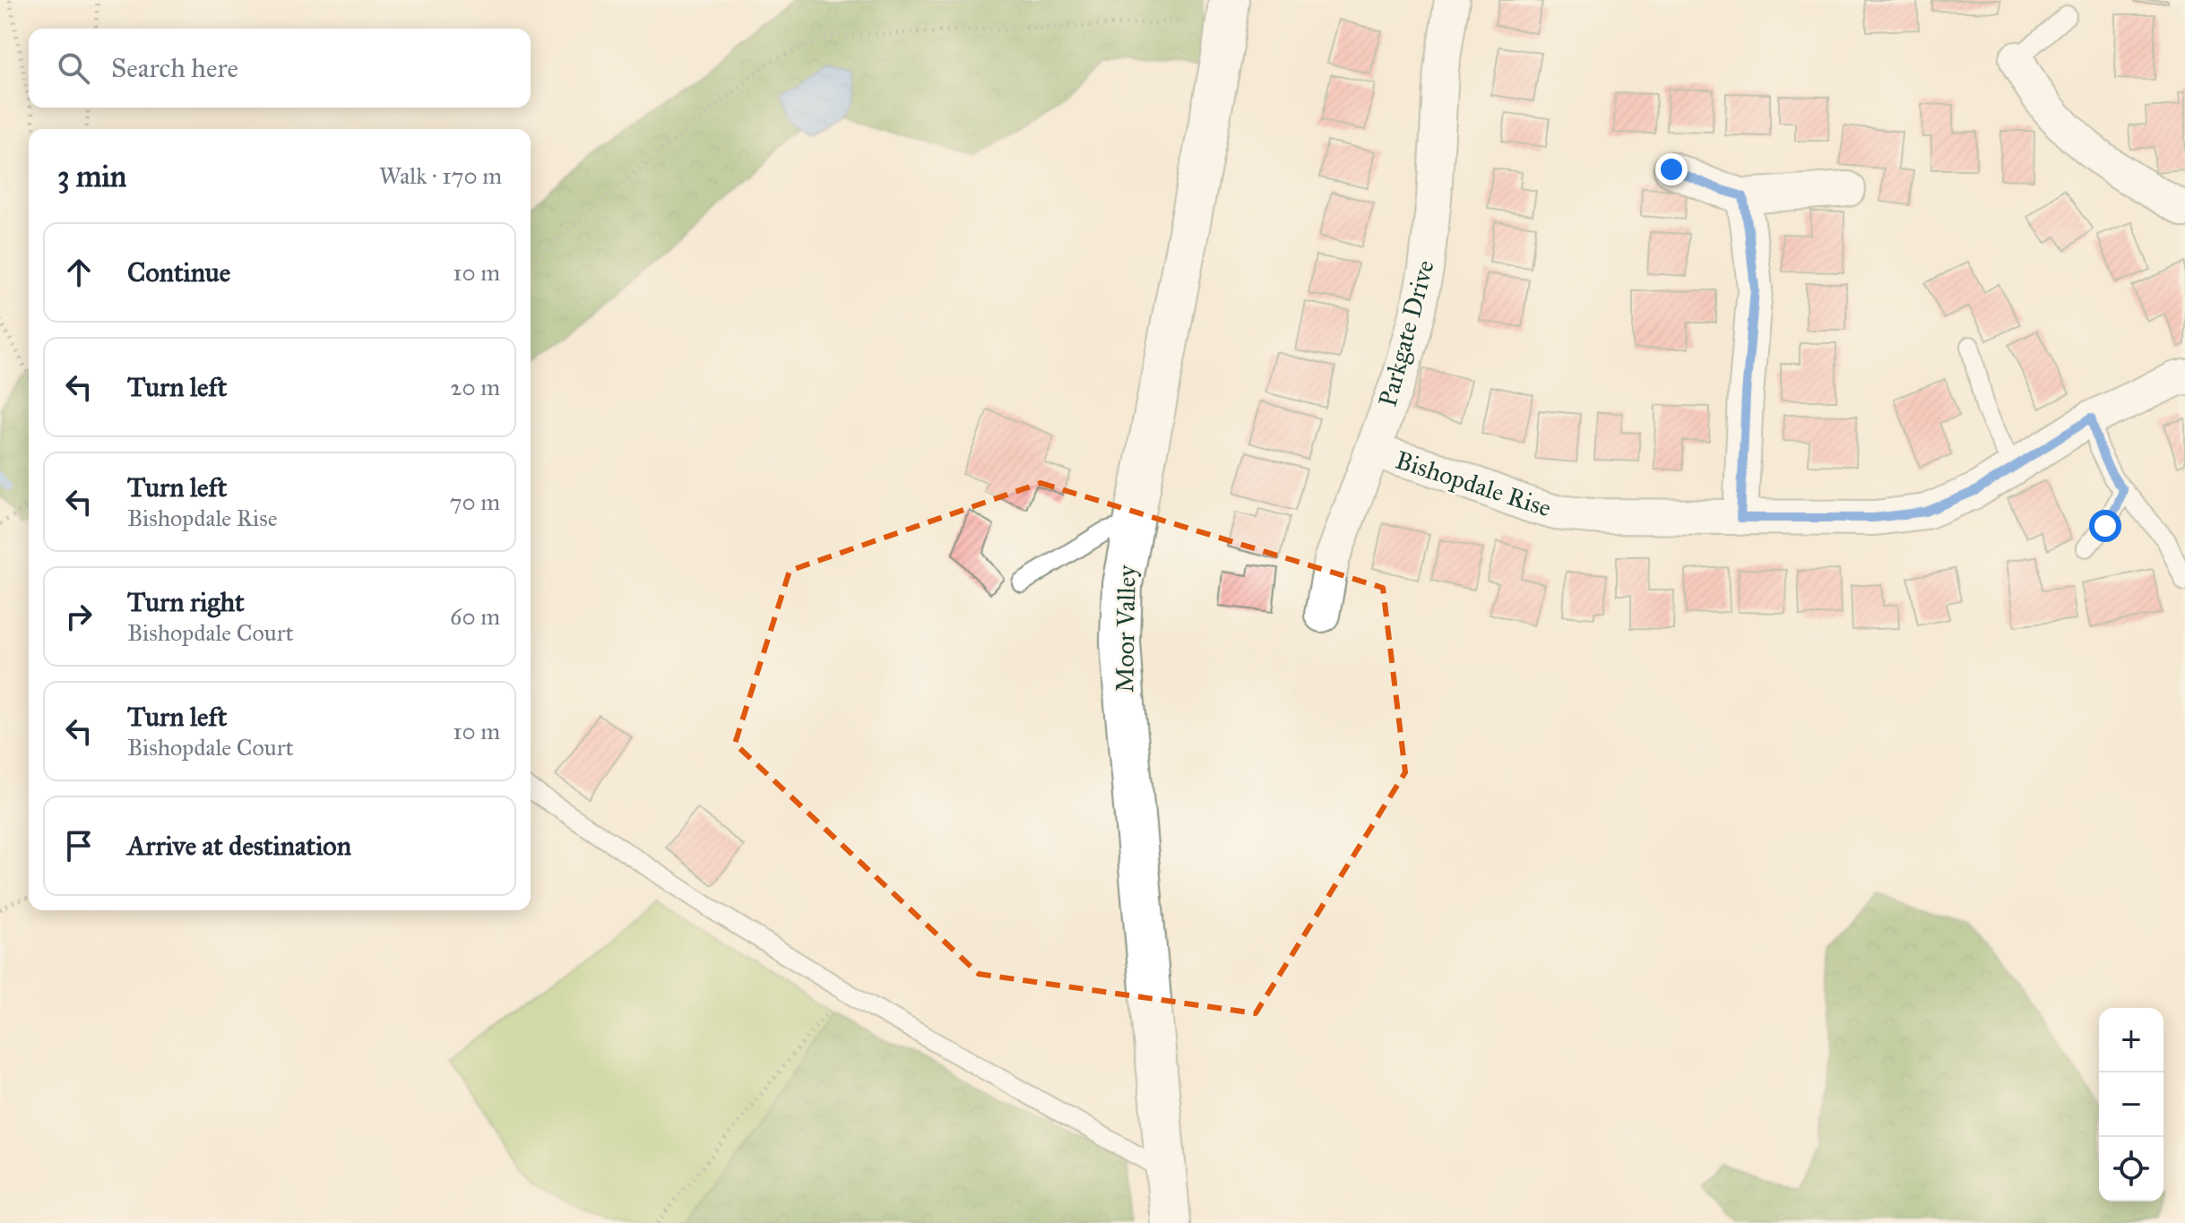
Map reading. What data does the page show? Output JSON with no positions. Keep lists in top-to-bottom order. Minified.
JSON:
{"streets":{"main road":["Moor Valley"],"street":["Parkgate Drive","Bishopdale Rise"]},"crossings":[["Parkgate Drive","Bishopdale Rise"]],"page":{"search":"Search here","heading":["3 min","Walk · 170 m"],"list":[["Continue","10 m"],["Turn left","20 m"],["Turn left","Bishopdale Rise","70 m"],["Turn right","Bishopdale Court","60 m"],["Turn left","Bishopdale Court","10 m"],"Arrive at destination"],"map_buttons":["+","−"]}}
